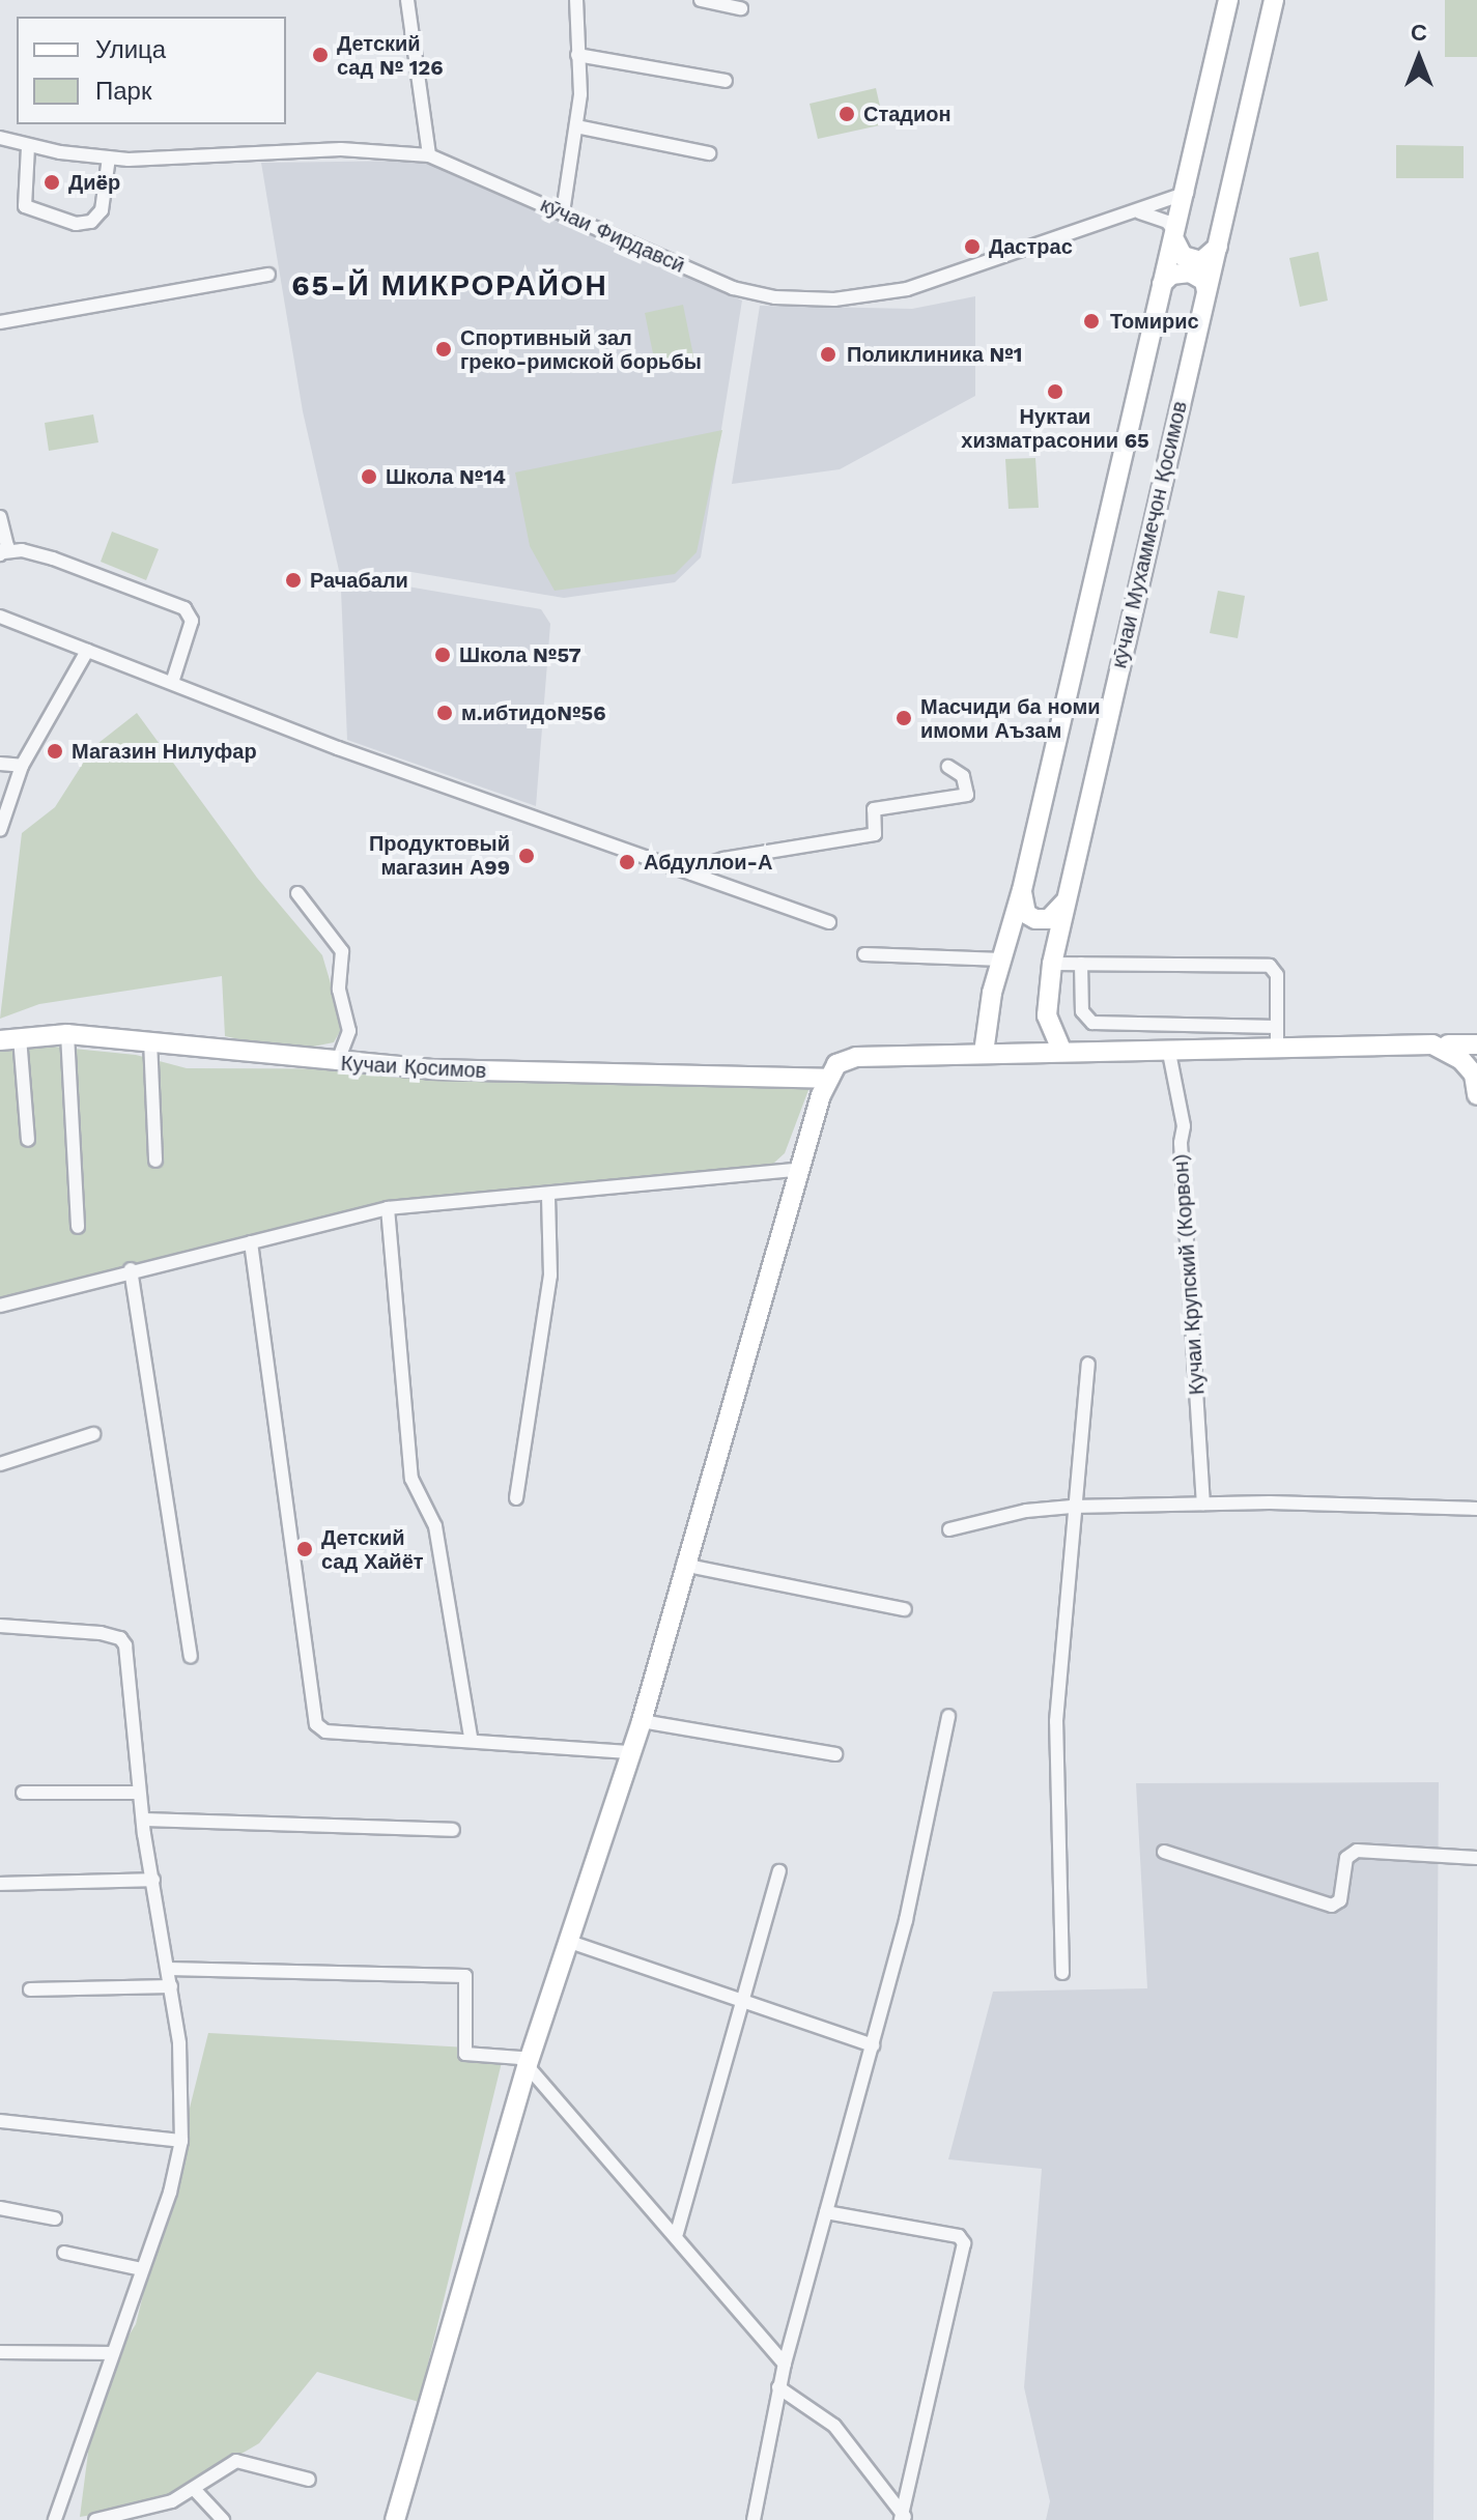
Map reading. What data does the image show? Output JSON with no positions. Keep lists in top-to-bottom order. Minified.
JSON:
{"streets":{"street":["кӯчаи Фирдавсӣ","кӯчаи Мухаммеҷон Қосимов","Кучаи Қосимов","Кучаи Крупский (Корвон)"]},"districts":["65-Й МИКРОРАЙОН"],"places":["Детский сад № 126","Стадион","Диëр","Дастрас","Томирис","Спортивный зал греко-римской борьбы","Поликлиника №1","Нуктаи хизматрасонии 65","Школа №14","Рачабали","Школа №57","м.ибтидо№56","Масчиди ба номи имоми Аъзам","Магазин Нилуфар","Продуктовый магазин А99","Абдуллои-А","Детский сад Хайёт"],"legend":["Улица","Парк"],"north":"top"}
